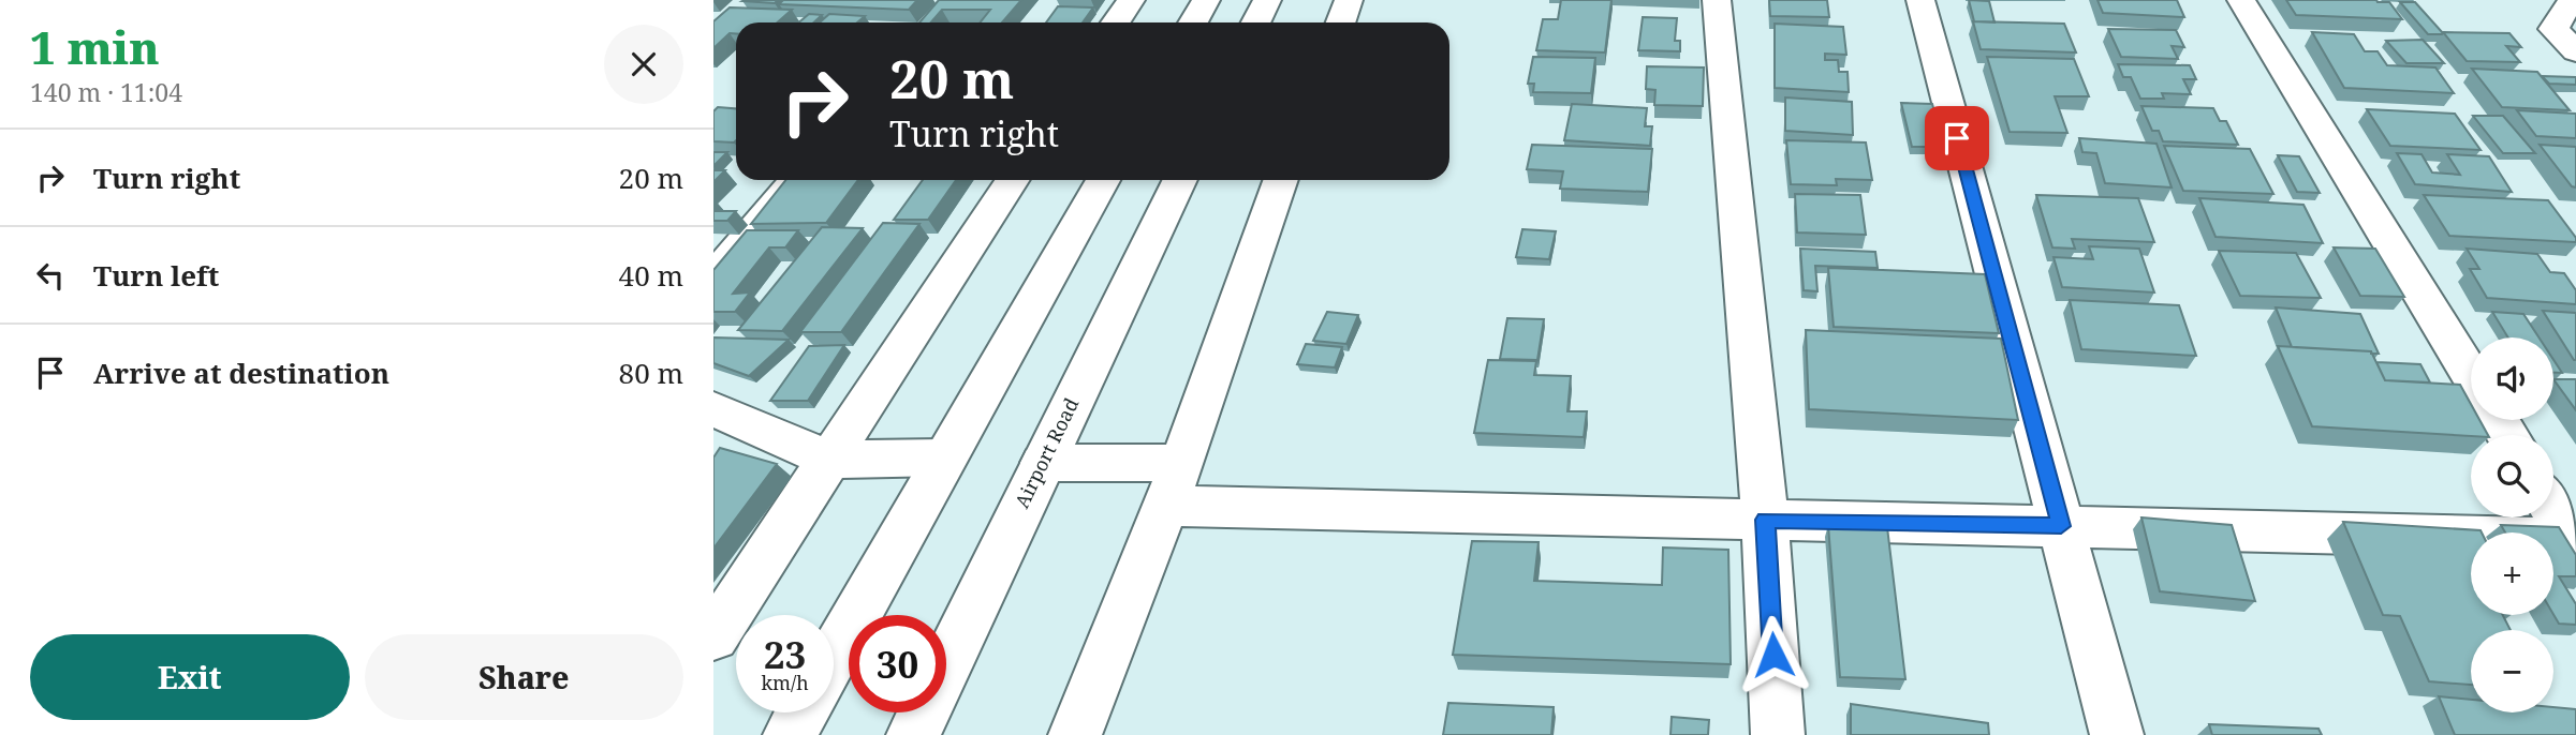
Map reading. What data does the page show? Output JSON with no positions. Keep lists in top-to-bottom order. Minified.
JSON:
{"streets":{"street":["Airport Road"]},"page":{"heading":["1 min","140 m · 11:04"],"turn":["20 m","Turn right"],"list":[{"name":"Turn right","value":"20 m"},{"name":"Turn left","value":"40 m"},{"name":"Arrive at destination","value":"80 m"}],"map_buttons":["+","−"],"speed":"23 km/h","limit":"30","buttons":["Exit","Share"]}}
